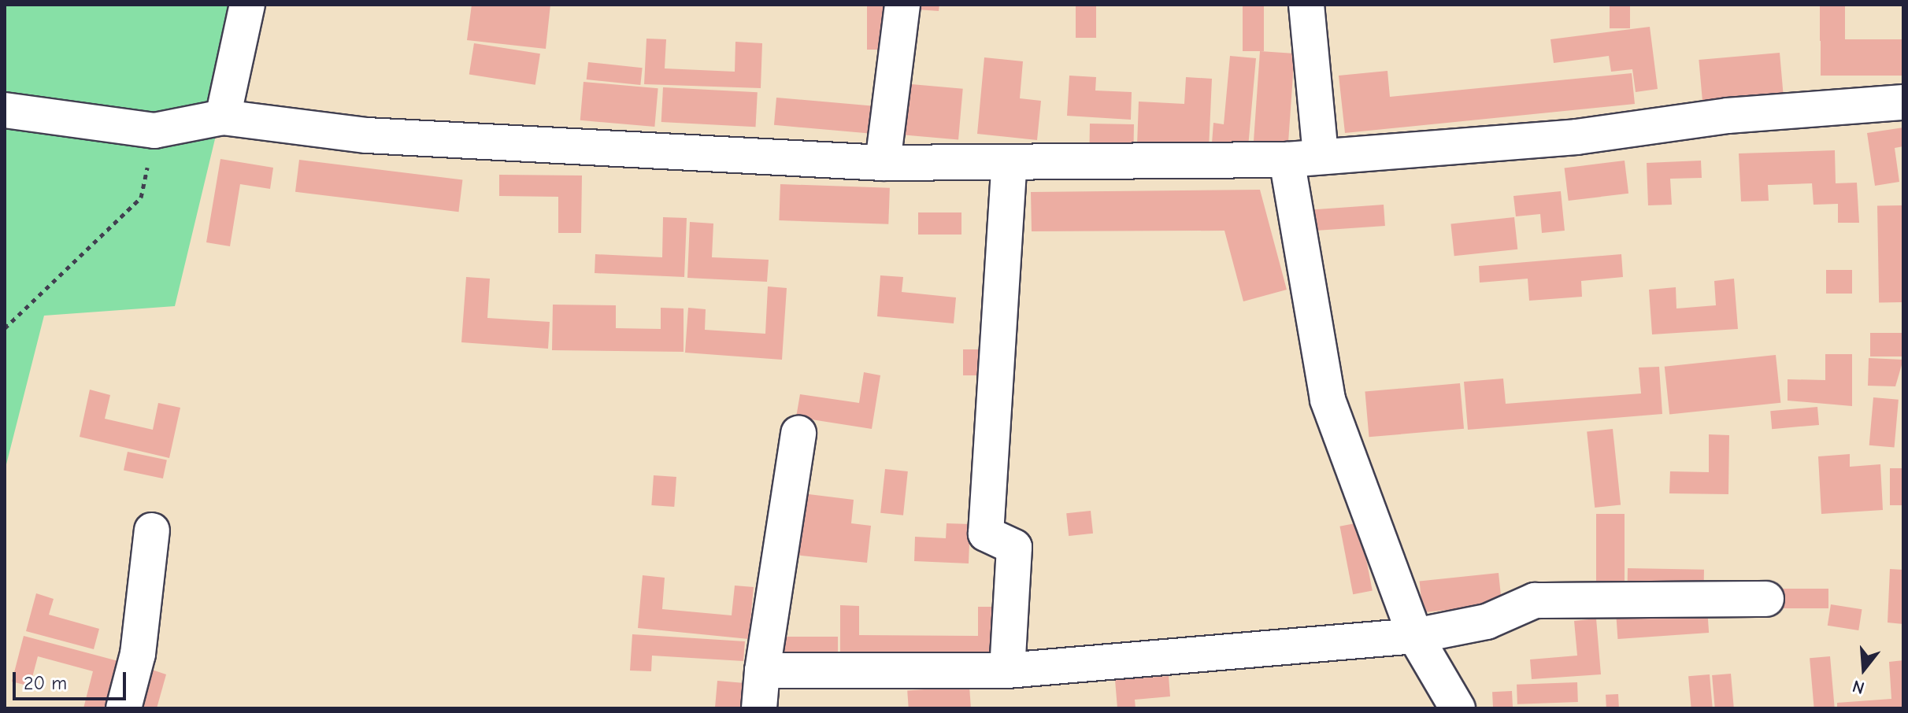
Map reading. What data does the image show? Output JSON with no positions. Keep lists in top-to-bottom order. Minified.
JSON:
{"scale_bar":"20 m","north":"bottom"}
